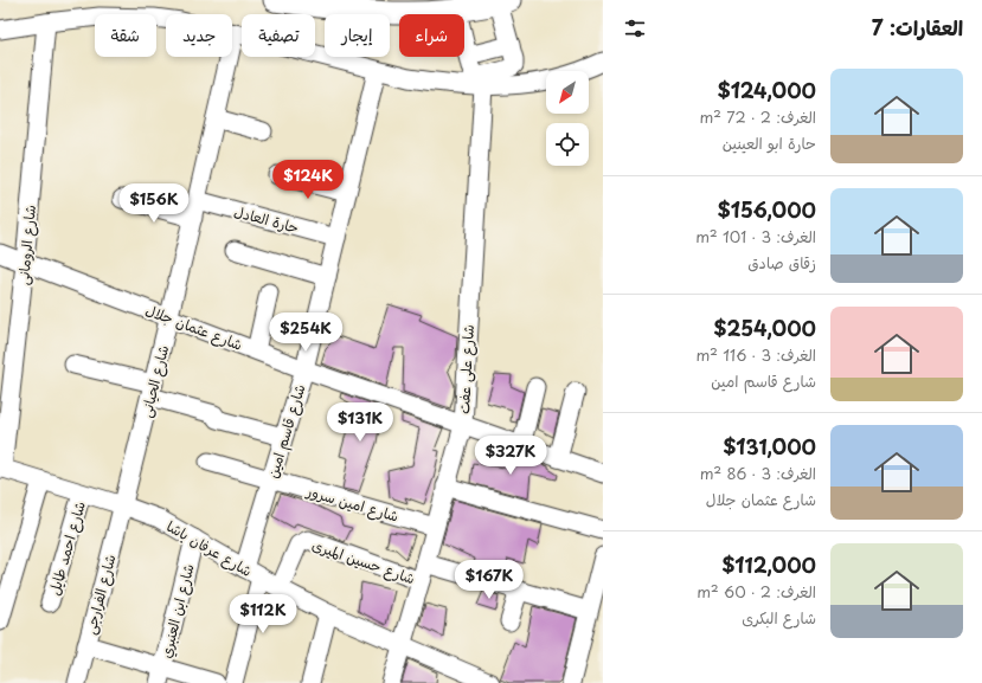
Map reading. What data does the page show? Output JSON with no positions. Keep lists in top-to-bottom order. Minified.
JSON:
{"streets":{"street":["حارة العادل","شارع الرومانى","شارع عثمان جلال","شارع على عفت","شارع الحيانى","شارع قاسم امين","شارع امين سرور","شارع احمد طايل","شارع عرفان باشا","شارع حسين الميرى","شارع الفرارجى","شارع ابن العنبري"]},"crossings":[["حارة العادل","شارع الحيانى"],["حارة العادل","شارع قاسم امين"],["شارع الرومانى","شارع عثمان جلال"],["شارع الرومانى","شارع عرفان باشا"],["شارع عثمان جلال","شارع على عفت"],["شارع عثمان جلال","شارع الحيانى"],["شارع عثمان جلال","شارع قاسم امين"],["شارع على عفت","شارع امين سرور"],["شارع على عفت","شارع عرفان باشا"],["شارع على عفت","شارع حسين الميرى"],["شارع الحيانى","شارع عرفان باشا"],["شارع الحيانى","شارع الفرارجى"],["شارع قاسم امين","شارع امين سرور"],["شارع قاسم امين","شارع عرفان باشا"],["شارع احمد طايل","شارع عرفان باشا"],["شارع عرفان باشا","شارع حسين الميرى"],["شارع عرفان باشا","شارع الفرارجى"],["شارع عرفان باشا","شارع ابن العنبري"]],"north":"bottom left","page":{"heading":"العقارات: 7","chip":["شراء","إيجار","تصفية","جديد","شقة"],"list":[{"name":"$124,000","note":"الغرف: 2 · 72 m² · حارة ابو العينين"},{"name":"$156,000","note":"الغرف: 3 · 101 m² · زقاق صادق"},{"name":"$254,000","note":"الغرف: 3 · 116 m² · شارع قاسم امين"},{"name":"$131,000","note":"الغرف: 3 · 86 m² · شارع عثمان جلال"},{"name":"$112,000","note":"الغرف: 2 · 60 m² · شارع البكرى"}],"price":["$124K","$156K","$254K","$131K","$327K","$167K","$112K"]}}
